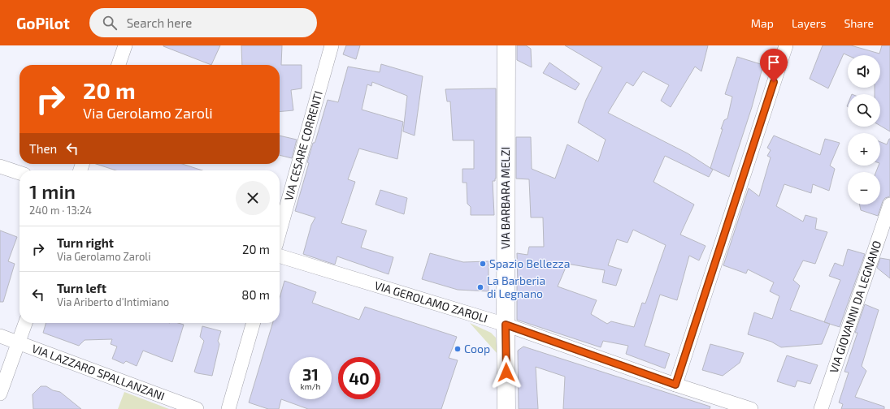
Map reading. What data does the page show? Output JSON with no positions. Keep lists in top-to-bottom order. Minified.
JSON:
{"streets":{"street":["VIA CESARE CORRENTI","VIA BARBARA MELZI","VIA GEROLAMO ZAROLI","VIA GIOVANNI DA LEGNANO","VIA LAZZARO SPALLANZANI"]},"crossings":[["VIA BARBARA MELZI","VIA GEROLAMO ZAROLI"]],"places":["Spazio Bellezza","La Barberia di Legnano","Coop"],"page":{"header":"GoPilot","search":"Search here","nav":["Map","Layers","Share"],"map_buttons":["+","−"],"turn":["20 m","Via Gerolamo Zaroli"],"then":"Then","heading":["1 min","240 m · 13:24"],"list":[{"name":"Turn right","note":"Via Gerolamo Zaroli","value":"20 m"},{"name":"Turn left","note":"Via Ariberto d'Intimiano","value":"80 m"}],"speed":"31 km/h","limit":"40"}}
